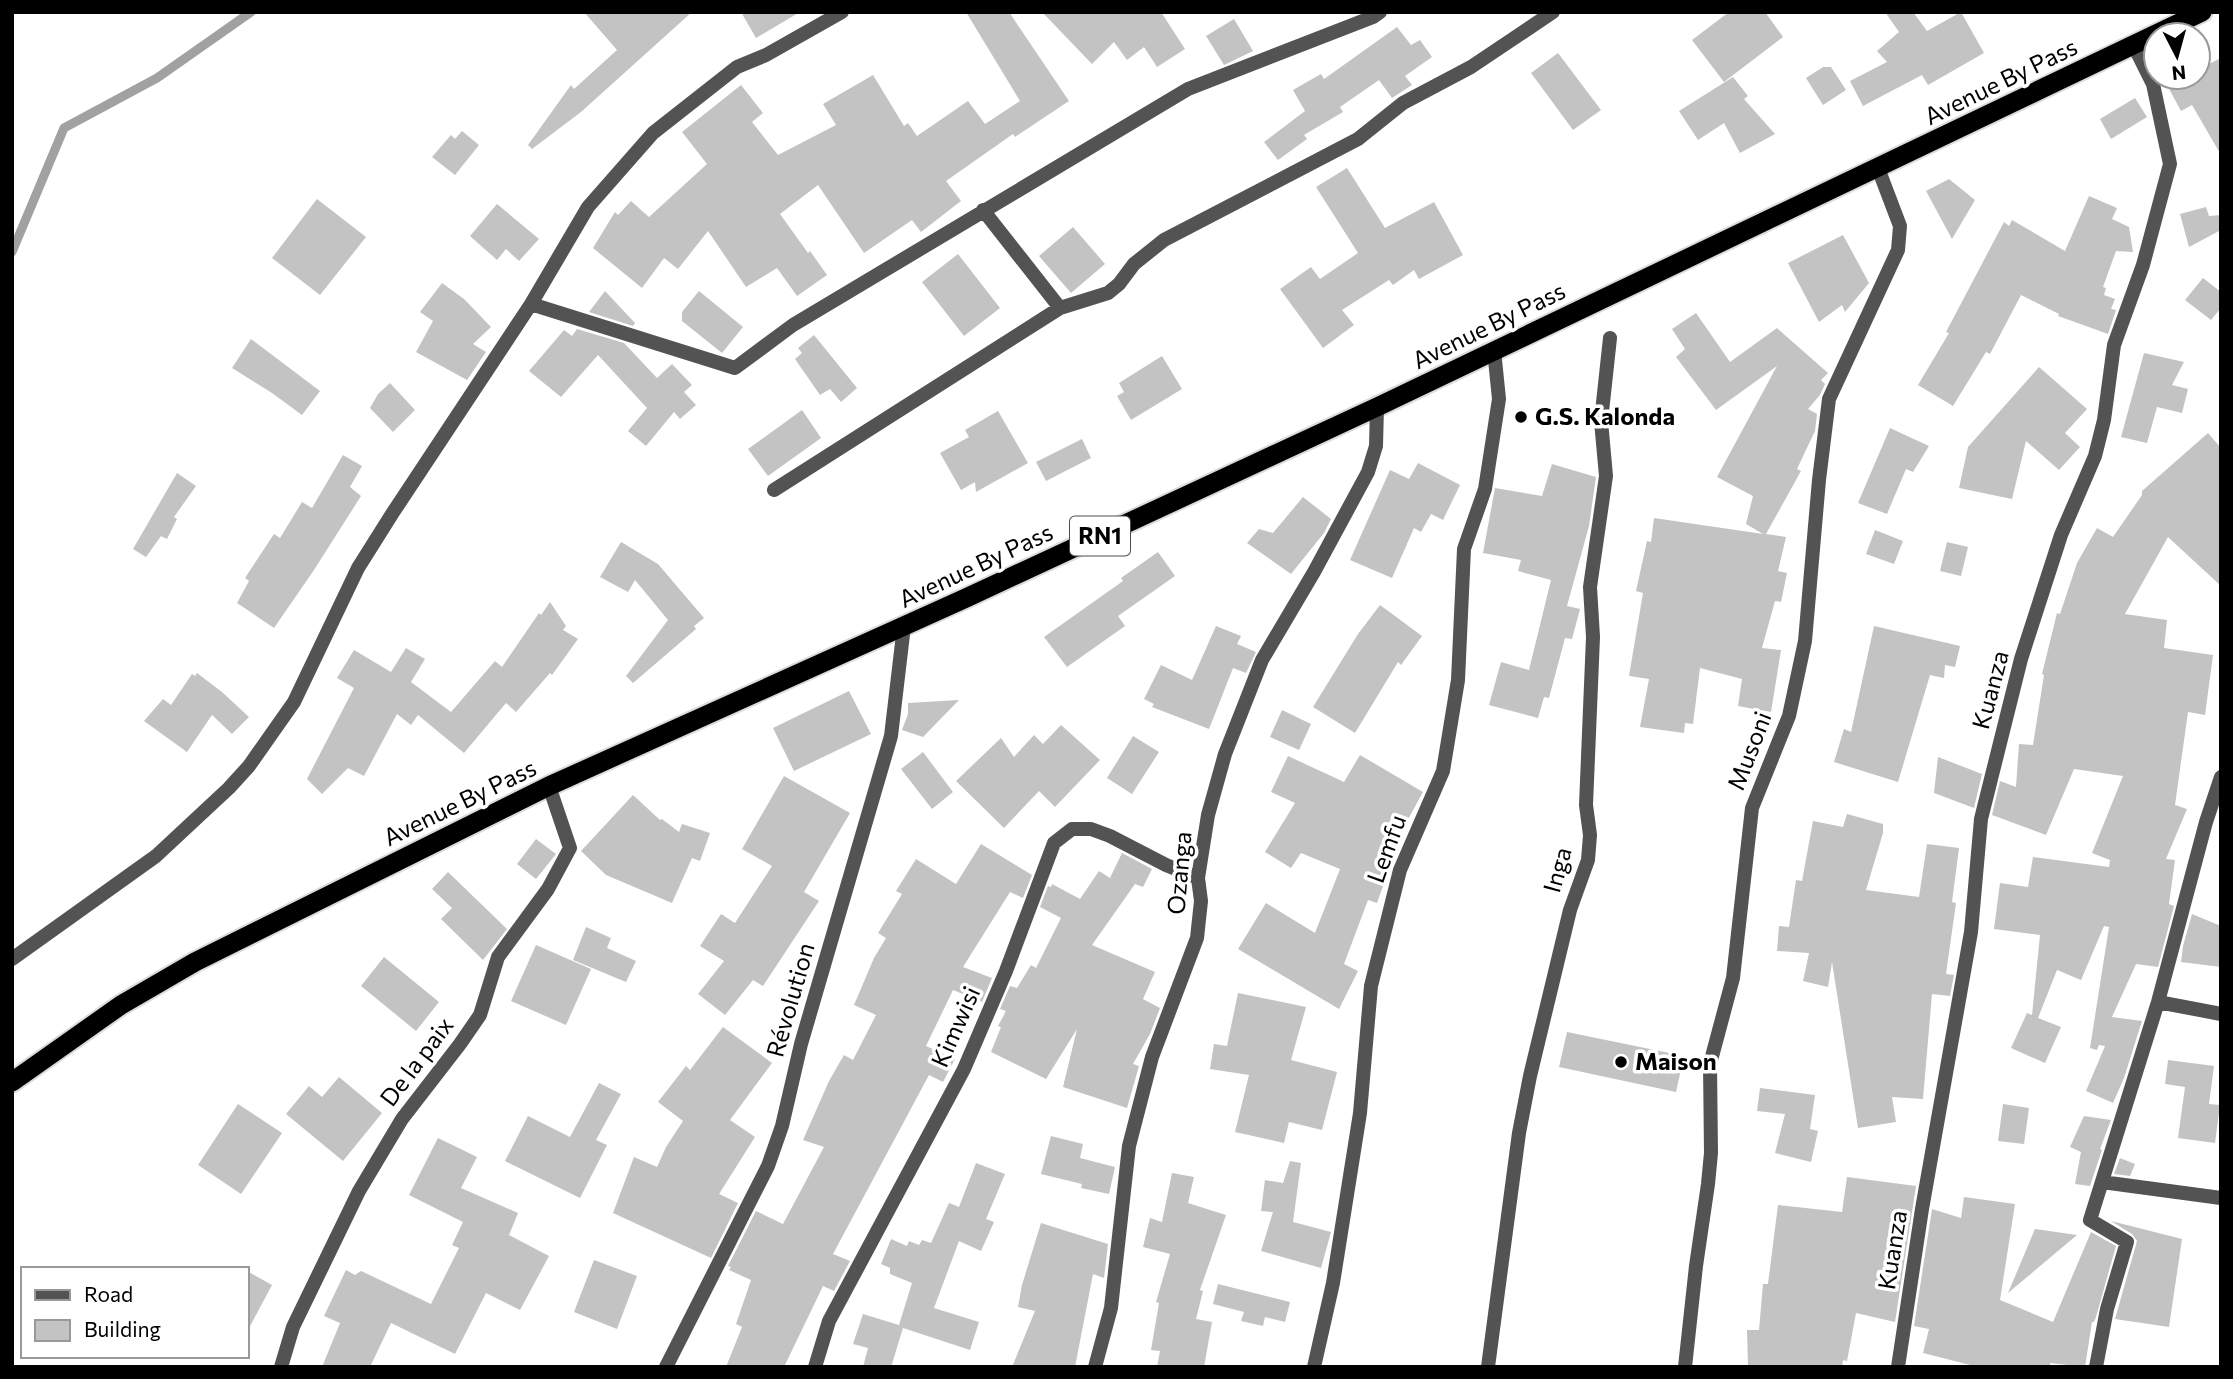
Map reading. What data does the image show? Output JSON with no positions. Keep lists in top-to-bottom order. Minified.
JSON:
{"streets":{"highway":["Avenue By Pass","RN1"],"street":["Kuanza","Musoni","Lemfu","Inga","Ozanga","Révolution","Kimwisi","De la paix"]},"crossings":[["Avenue By Pass","Kuanza"],["Avenue By Pass","Musoni"],["Avenue By Pass","Lemfu"],["Avenue By Pass","Ozanga"],["Avenue By Pass","Révolution"],["Avenue By Pass","De la paix"],["Ozanga","Kimwisi"]],"places":["G.S. Kalonda","Maison"],"legend":["Road","Building"],"north":"bottom"}
